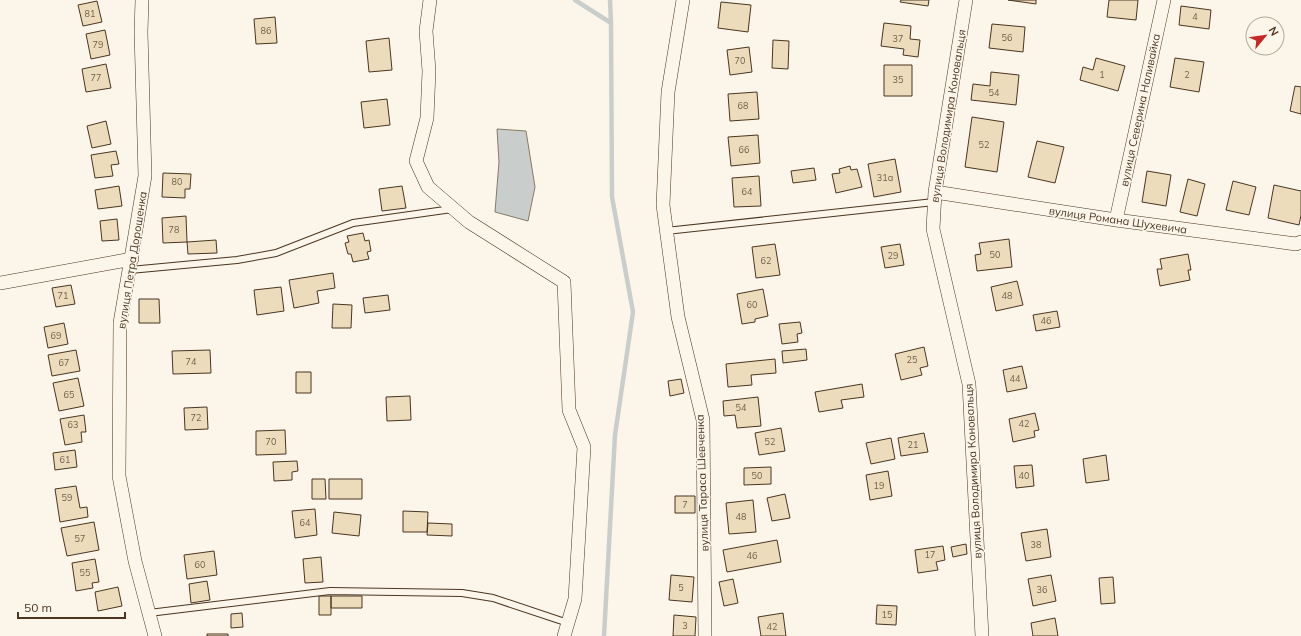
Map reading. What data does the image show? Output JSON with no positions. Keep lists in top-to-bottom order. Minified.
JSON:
{"streets":{"street":["вулиця Северина Наливайка","вулиця Володимира Коновальця","вулиця Романа Шухевича","вулиця Петра Дорошенка","вулиця Тараса Шевченка"]},"crossings":[["вулиця Северина Наливайка","вулиця Романа Шухевича"],["вулиця Володимира Коновальця","вулиця Романа Шухевича"]],"house_numbers":["81","4","86","56","37","79","70","1","2","77","35","54","68","52","66","31а","80","64","78","50","29","62","71","48","60","46","69","25","74","67","44","65","54","72","42","63","70","52","21","61","50","40","19","59","7","48","64","57","38","17","46","60","55","5","36","15","3","42"],"scale_bar":"50 m","north":"top right"}
